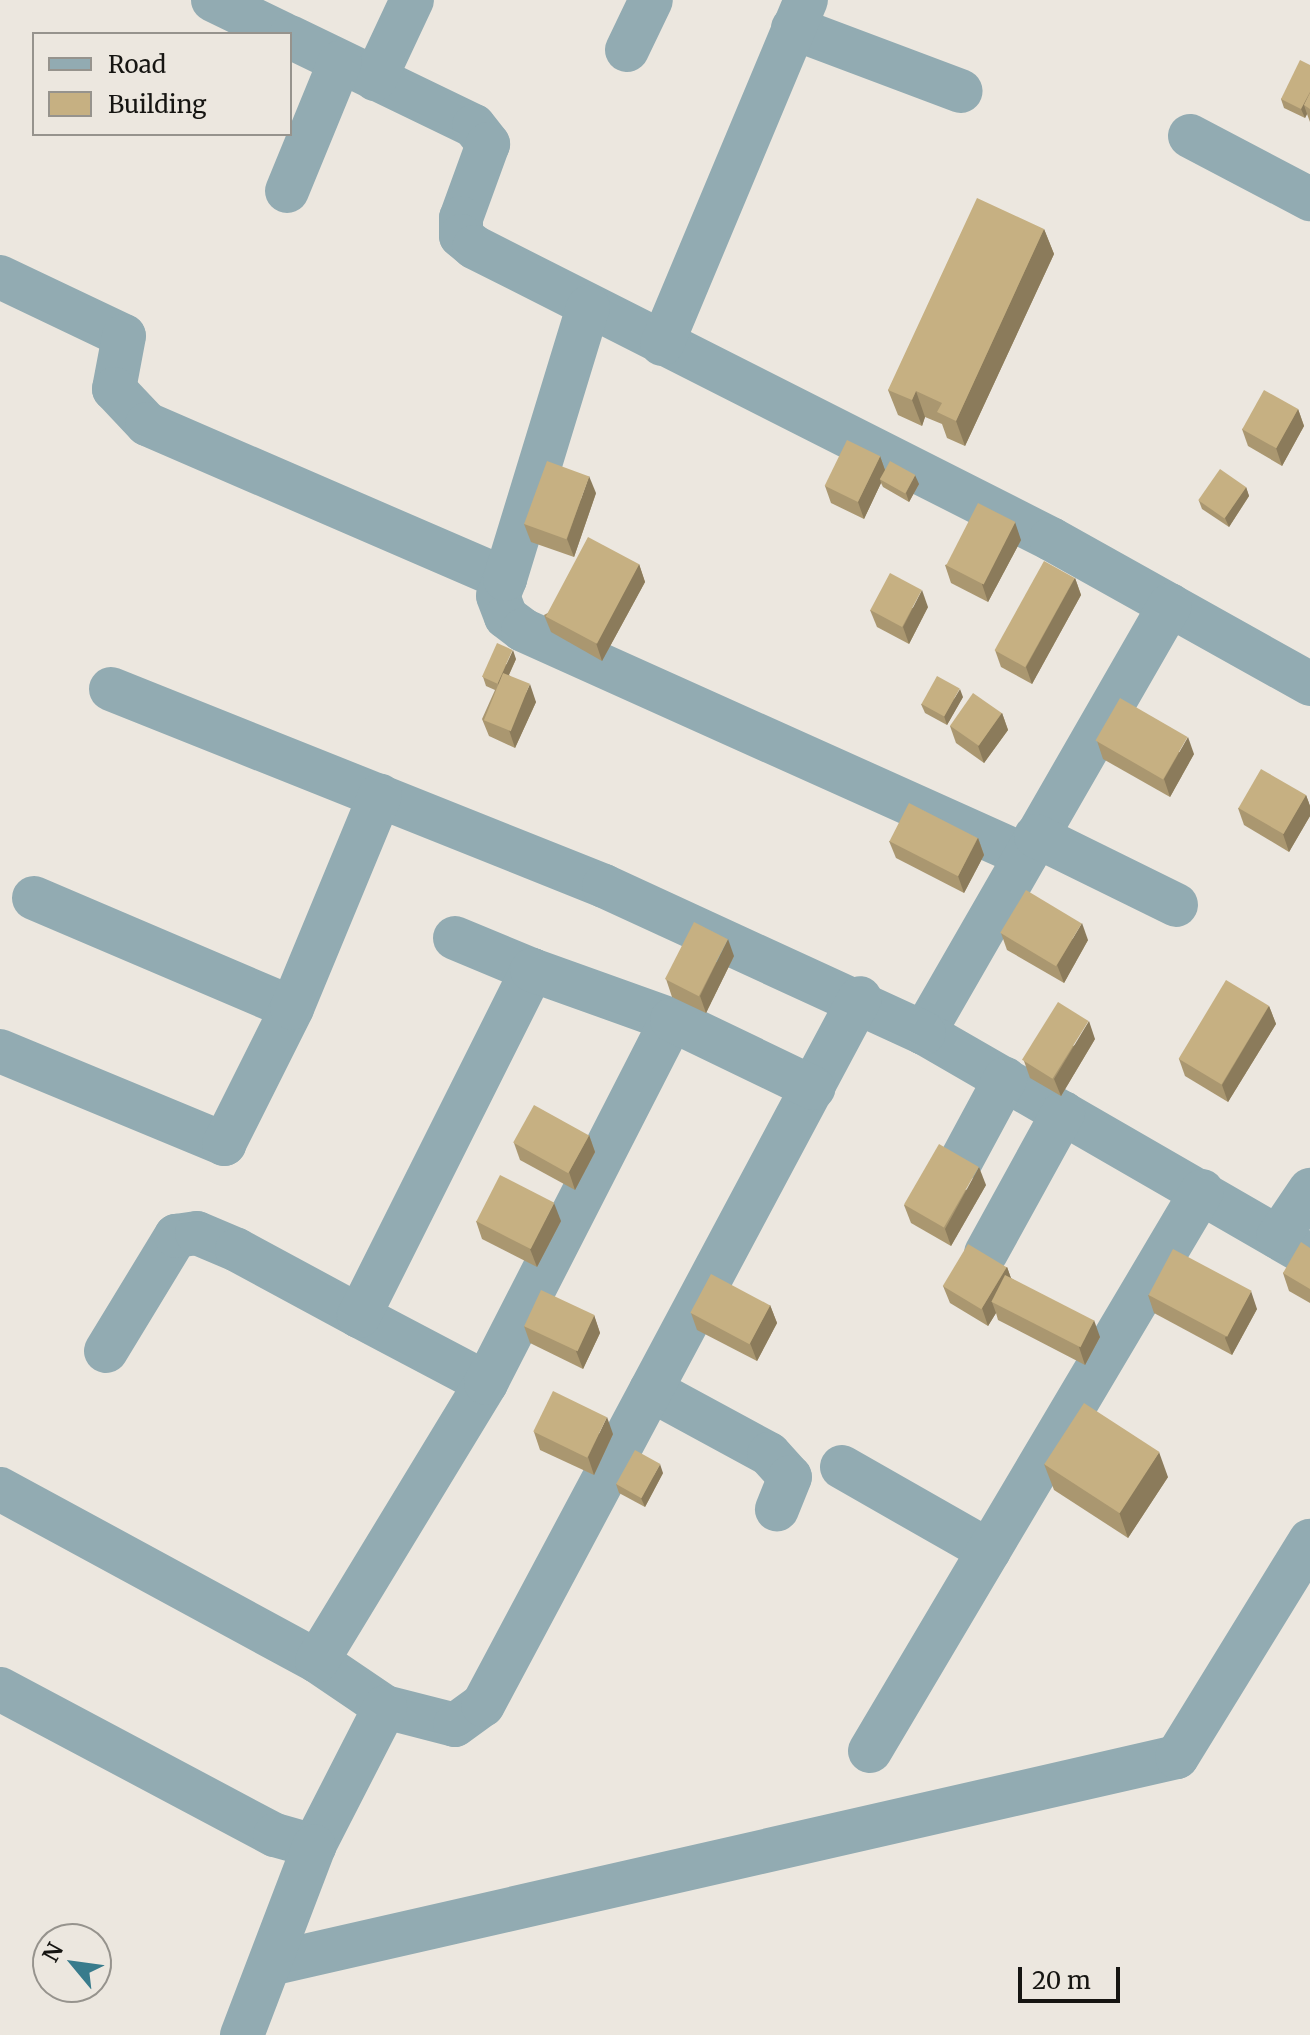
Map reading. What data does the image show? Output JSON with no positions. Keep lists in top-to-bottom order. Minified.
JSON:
{"legend":["Road","Building"],"scale_bar":"20 m","north":"top left"}
